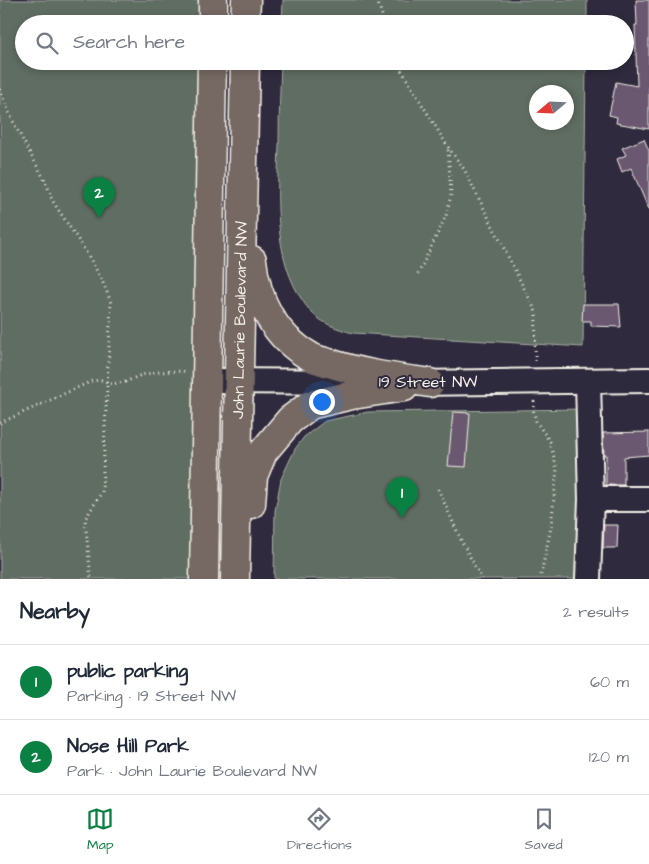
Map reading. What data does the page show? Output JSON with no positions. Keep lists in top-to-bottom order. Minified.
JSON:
{"streets":{"main road":["John Laurie Boulevard NW"],"street":["19 Street NW"]},"crossings":[["John Laurie Boulevard NW","19 Street NW"]],"north":"left","page":{"search":"Search here","pins":["2","1"],"heading":["Nearby","2 results"],"list":[{"mark":"1","name":"public parking","note":"Parking · 19 Street NW","value":"60 m"},{"mark":"2","name":"Nose Hill Park","note":"Park · John Laurie Boulevard NW","value":"120 m"}],"nav":["Map","Directions","Saved"]}}
